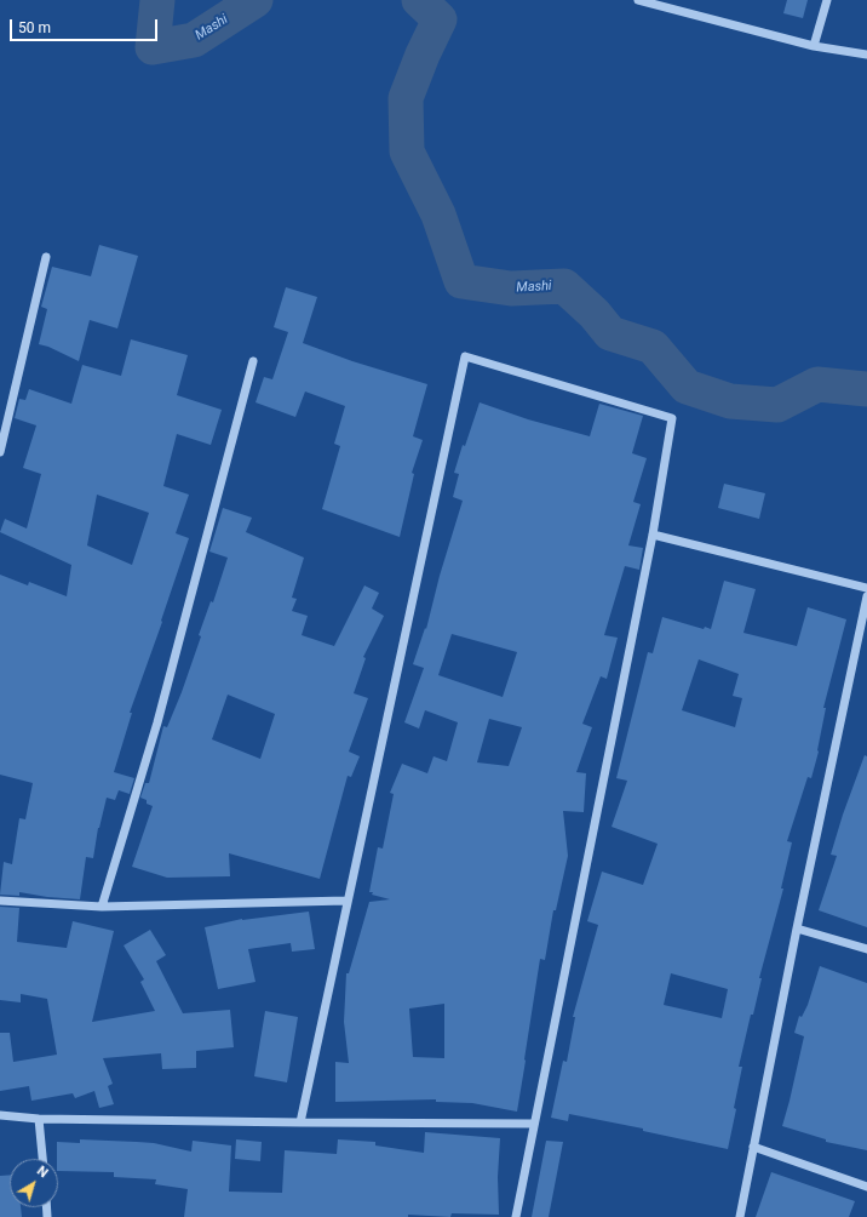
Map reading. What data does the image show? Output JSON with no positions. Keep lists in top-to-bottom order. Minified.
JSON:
{"water":["Mashi"],"scale_bar":"50 m","north":"top right"}
